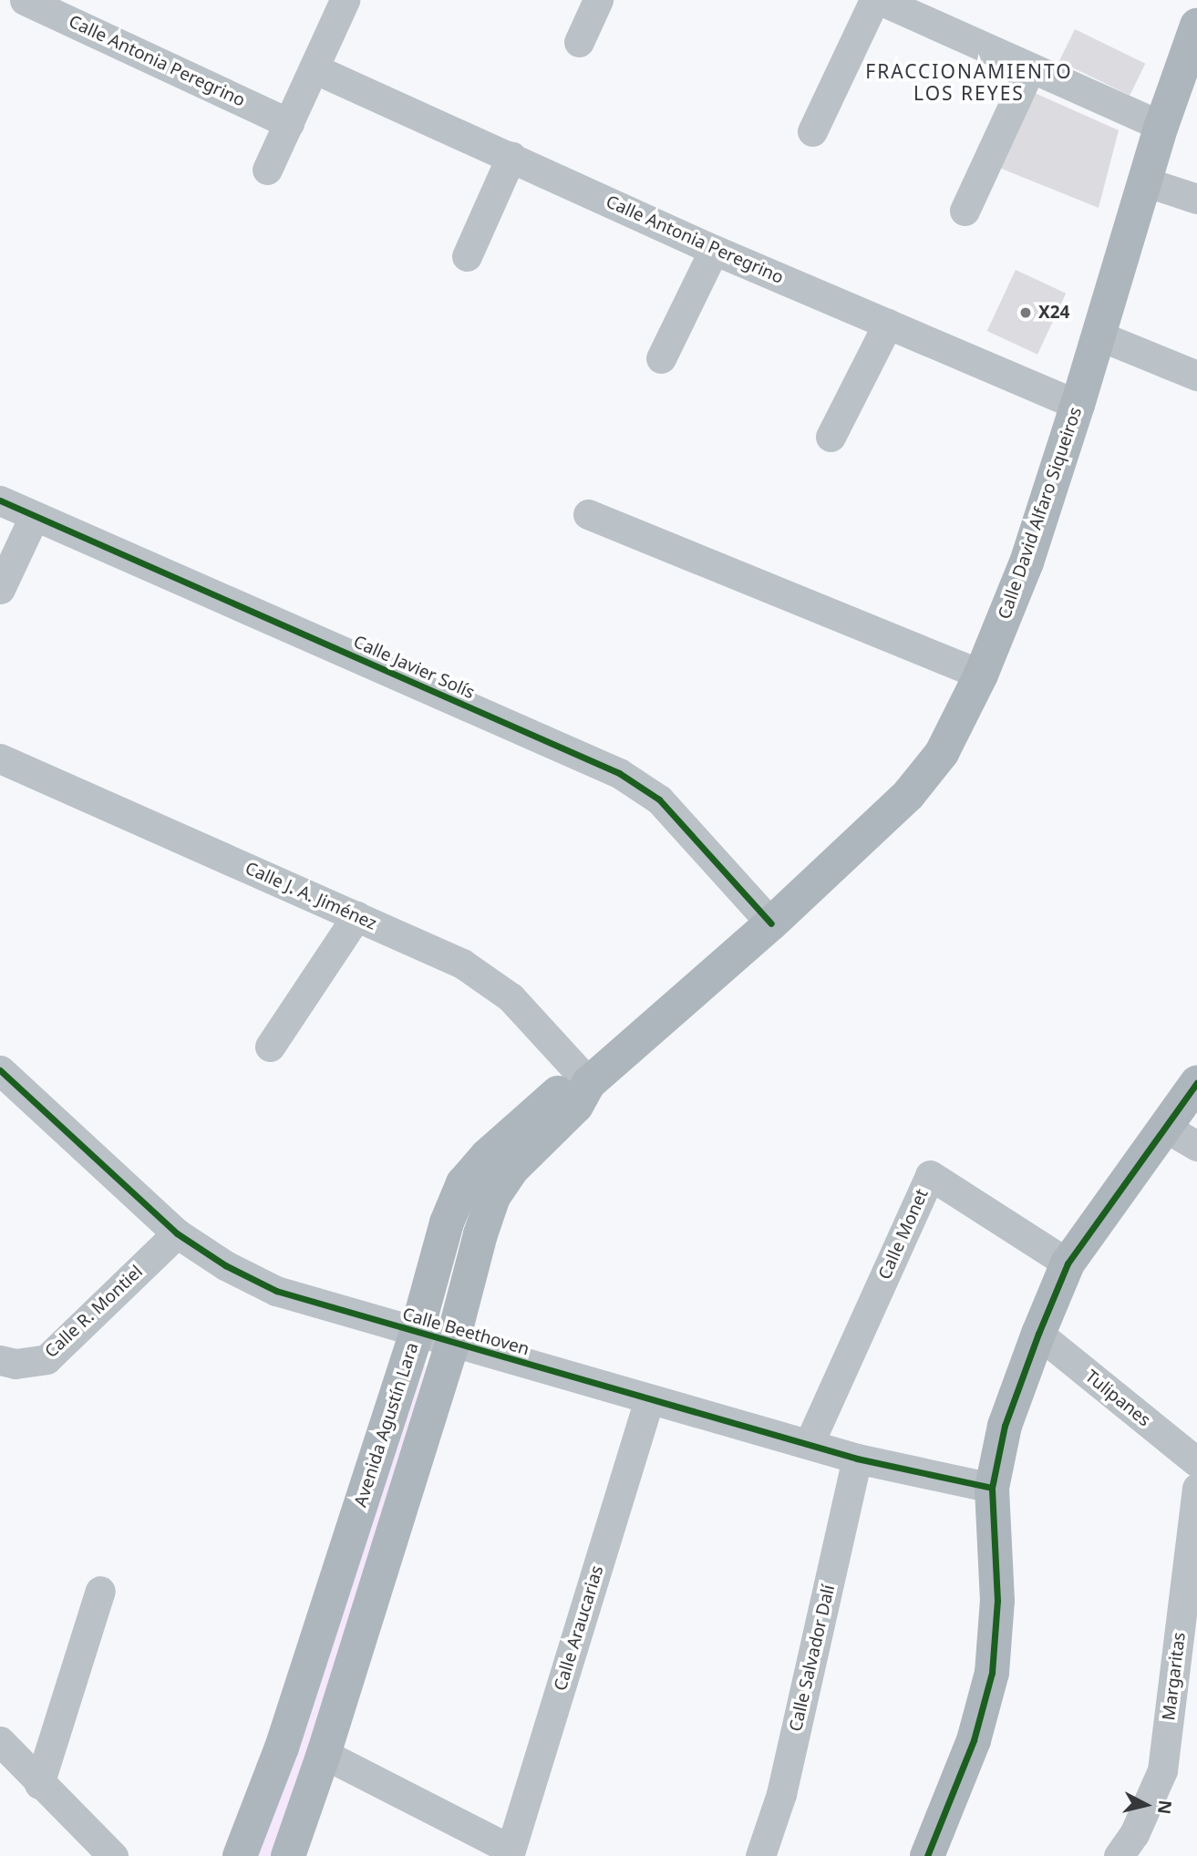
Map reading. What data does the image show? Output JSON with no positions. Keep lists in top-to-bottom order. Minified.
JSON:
{"streets":{"main road":["Calle David Alfaro Siqueiros","Avenida Agustín Lara"],"street":["Calle Antonia Peregrino","Calle Javier Solís","Calle J. A. Jiménez","Calle Monet","Calle R. Montiel","Calle Beethoven","Tulipanes","Calle Araucarias","Calle Salvador Dalí","Margaritas"]},"crossings":[["Calle Antonia Peregrino","Calle David Alfaro Siqueiros"],["Calle David Alfaro Siqueiros","Calle Javier Solís"],["Calle David Alfaro Siqueiros","Calle J. A. Jiménez"],["Calle David Alfaro Siqueiros","Avenida Agustín Lara"],["Calle J. A. Jiménez","Avenida Agustín Lara"],["Calle Monet","Calle Beethoven"],["Calle R. Montiel","Calle Beethoven"],["Calle Beethoven","Avenida Agustín Lara"],["Calle Beethoven","Calle Araucarias"],["Calle Beethoven","Calle Salvador Dalí"]],"districts":["FRACCIONAMIENTO LOS REYES"],"places":["X24"],"north":"right"}
